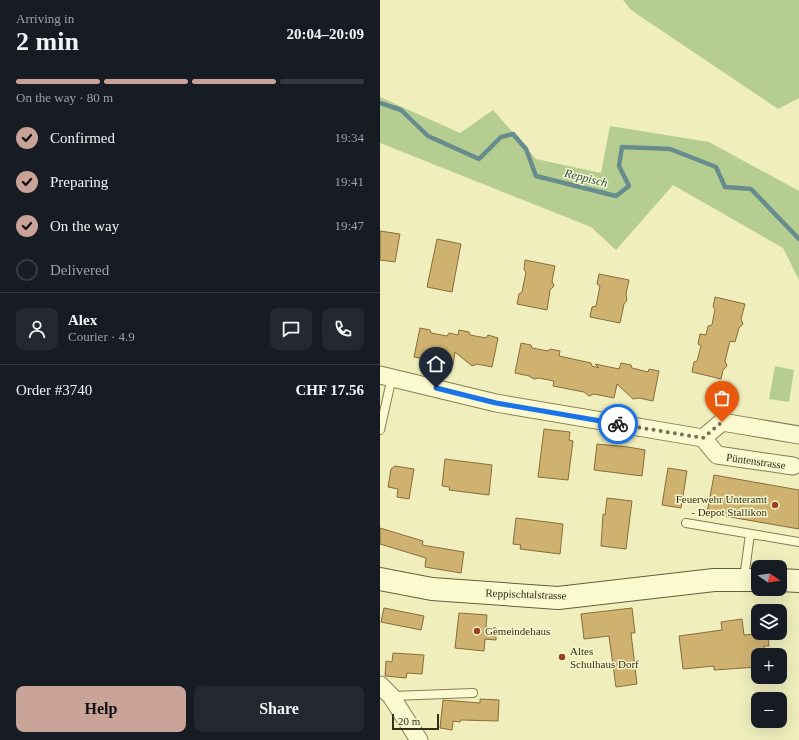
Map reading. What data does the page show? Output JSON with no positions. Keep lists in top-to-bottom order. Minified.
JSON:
{"streets":{"main road":["Reppischtalstrasse"],"street":["Püntenstrasse"]},"water":["Reppisch"],"places":["Feuerwehr Unteramt - Depot Stallikon","Gemeindehaus","Altes Schulhaus Dorf"],"scale_bar":"20 m","north":"right","page":{"heading":["2 min","Arriving in","20:04–20:09"],"panel":["Alex","Courier · 4.9","Order #3740","CHF 17.56"],"bar":"On the way · 80 m","list":[["Confirmed","19:34"],["Preparing","19:41"],["On the way","19:47"],"Delivered"],"map_buttons":["+","−"],"buttons":["Help","Share"],"scale":"20 m"}}
